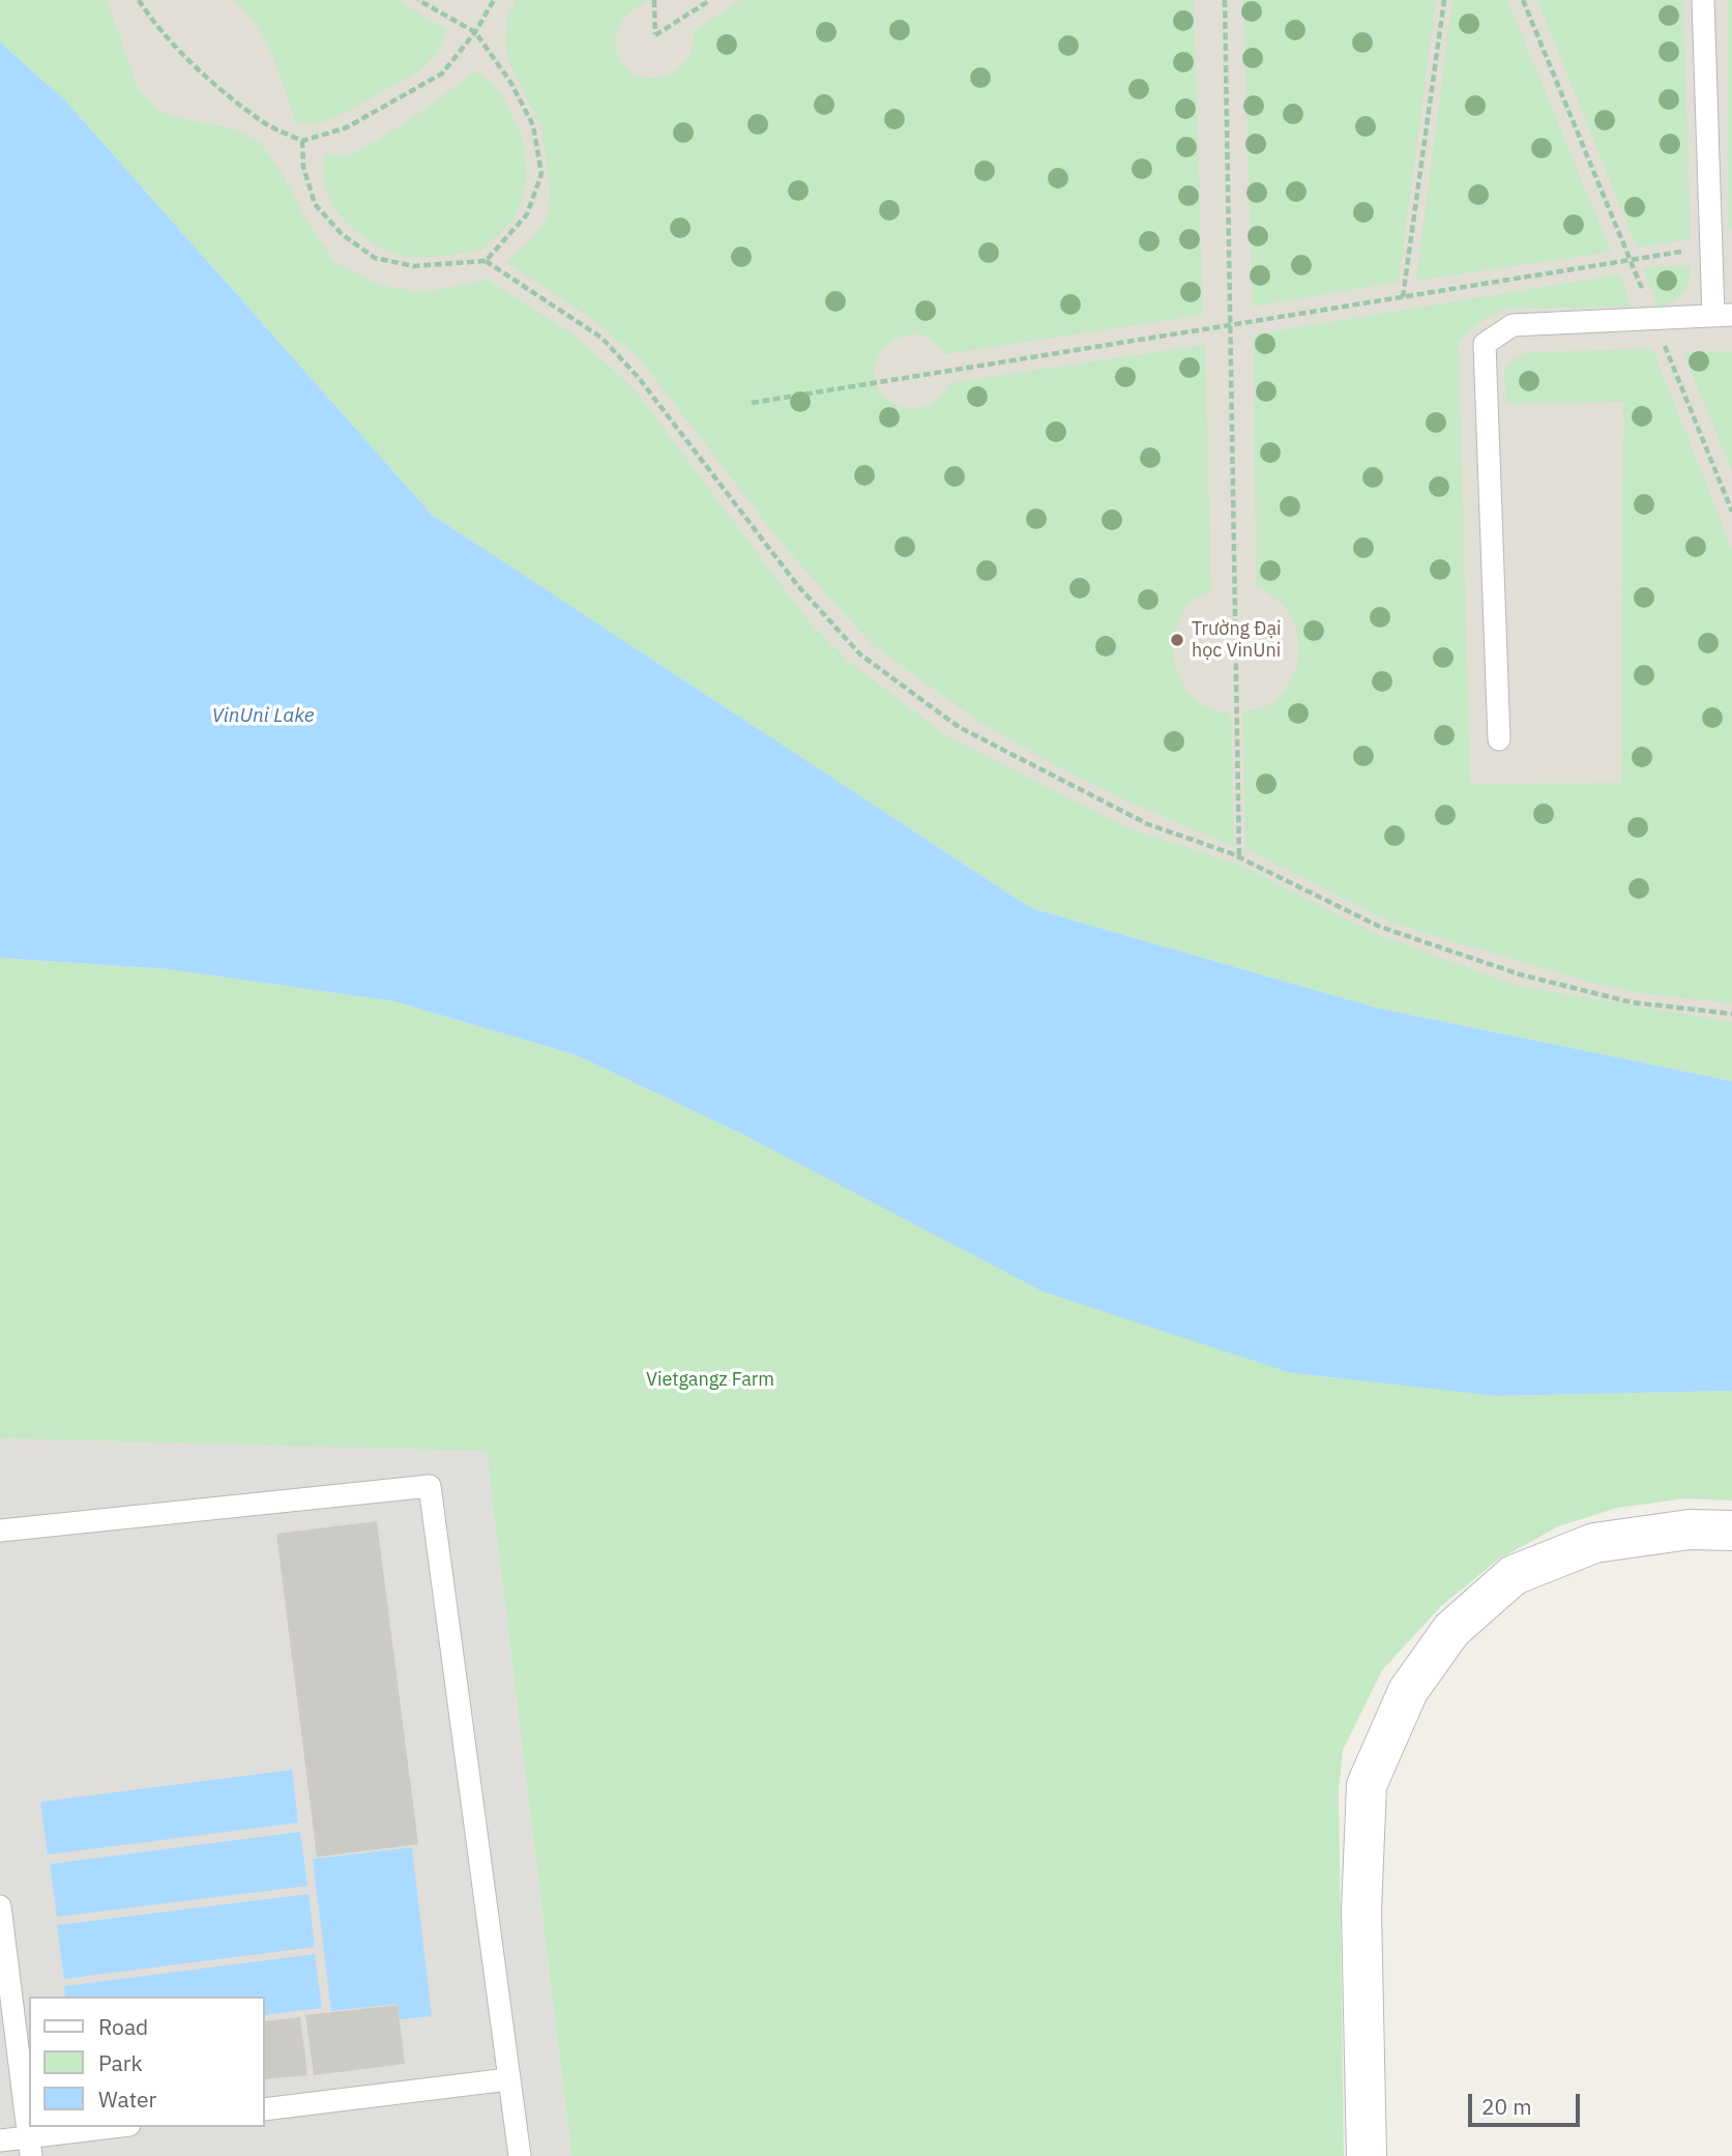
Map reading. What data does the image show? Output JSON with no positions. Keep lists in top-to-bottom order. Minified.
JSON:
{"water":["VinUni Lake"],"parks":["Vietgangz Farm"],"places":["Trường Đại học VinUni"],"legend":["Road","Park","Water"],"scale_bar":"20 m"}
